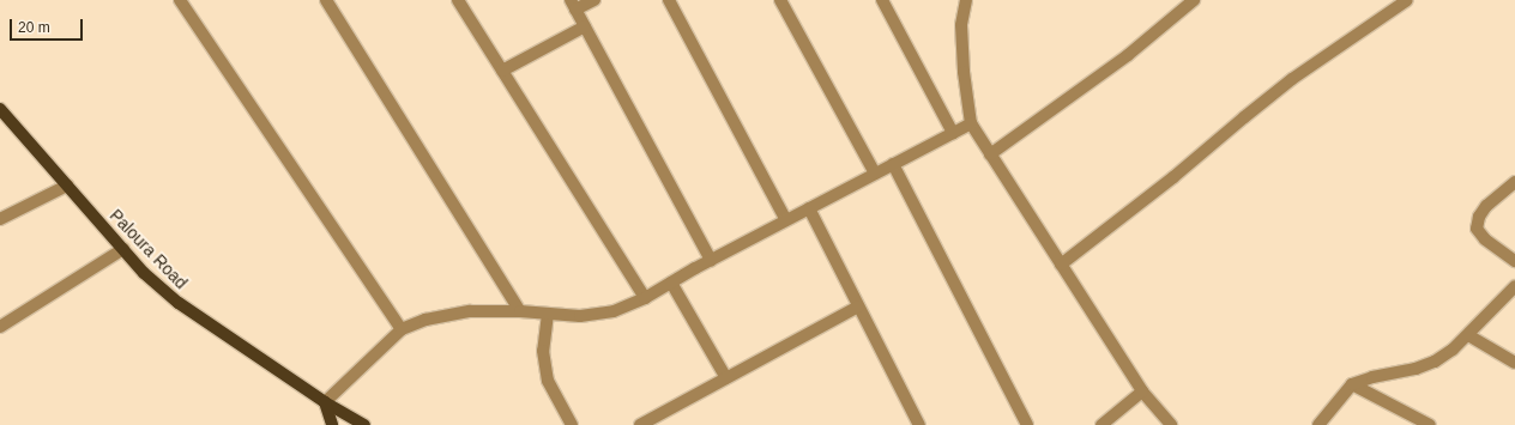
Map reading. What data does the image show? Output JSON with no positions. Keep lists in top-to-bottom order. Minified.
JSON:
{"streets":{"main road":["Paloura Road"]},"scale_bar":"20 m"}
